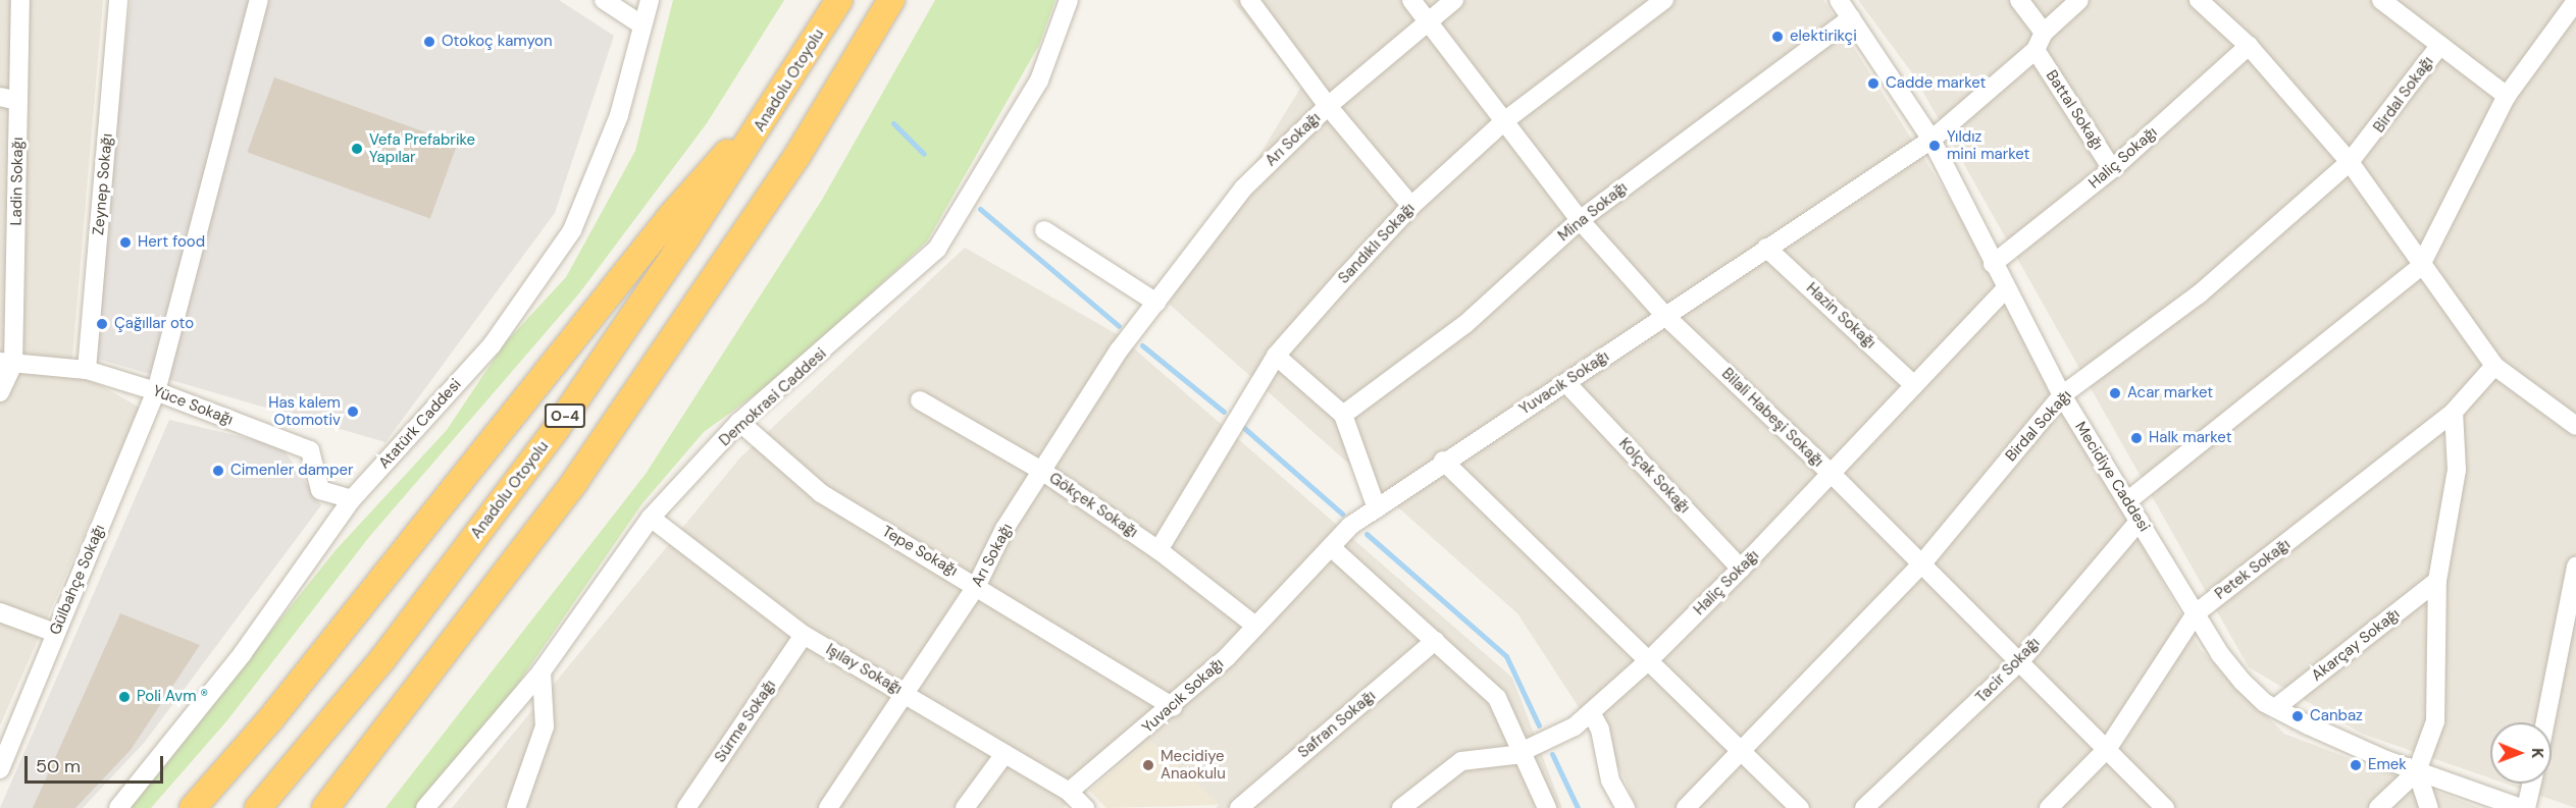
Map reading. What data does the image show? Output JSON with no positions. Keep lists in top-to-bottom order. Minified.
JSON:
{"streets":{"highway":["Anadolu Otoyolu","O-4"],"street":["Birdal Sokağı","Battal Sokağı","Arı Sokağı","Haliç Sokağı","Ladin Sokağı","Zeynep Sokağı","Mina Sokağı","Sandıklı Sokağı","Hazin Sokağı","Yuvacık Sokağı","Demokrasi Caddesi","Yüce Sokağı","Bilali Habeşi Sokağı","Atatürk Caddesi","Kolçak Sokağı","Mecidiye Caddesi","Gökçek Sokağı","Tepe Sokağı","Petek Sokağı","Gülbahçe Sokağı","Akarçay Sokağı","Işılay Sokağı","Tacir Sokağı","Sürme Sokağı","Safran Sokağı"]},"crossings":[["Birdal Sokağı","Bilali Habeşi Sokağı"],["Birdal Sokağı","Mecidiye Caddesi"],["Battal Sokağı","Haliç Sokağı"],["Battal Sokağı","Yuvacık Sokağı"],["Arı Sokağı","Bilali Habeşi Sokağı"],["Arı Sokağı","Gökçek Sokağı"],["Arı Sokağı","Tepe Sokağı"],["Arı Sokağı","Işılay Sokağı"],["Haliç Sokağı","Hazin Sokağı"],["Haliç Sokağı","Bilali Habeşi Sokağı"],["Haliç Sokağı","Kolçak Sokağı"],["Haliç Sokağı","Mecidiye Caddesi"],["Ladin Sokağı","Yüce Sokağı"],["Zeynep Sokağı","Yüce Sokağı"],["Mina Sokağı","Bilali Habeşi Sokağı"],["Mina Sokağı","Mecidiye Caddesi"],["Sandıklı Sokağı","Bilali Habeşi Sokağı"],["Sandıklı Sokağı","Gökçek Sokağı"],["Hazin Sokağı","Yuvacık Sokağı"],["Yuvacık Sokağı","Bilali Habeşi Sokağı"],["Yuvacık Sokağı","Kolçak Sokağı"],["Yuvacık Sokağı","Mecidiye Caddesi"],["Yuvacık Sokağı","Gökçek Sokağı"],["Yuvacık Sokağı","Tepe Sokağı"],["Yuvacık Sokağı","Işılay Sokağı"],["Demokrasi Caddesi","Tepe Sokağı"],["Demokrasi Caddesi","Işılay Sokağı"],["Yüce Sokağı","Atatürk Caddesi"],["Yüce Sokağı","Gülbahçe Sokağı"],["Bilali Habeşi Sokağı","Petek Sokağı"],["Bilali Habeşi Sokağı","Tacir Sokağı"],["Mecidiye Caddesi","Petek Sokağı"],["Mecidiye Caddesi","Akarçay Sokağı"],["Mecidiye Caddesi","Tacir Sokağı"],["Işılay Sokağı","Sürme Sokağı"]],"places":["elektirikçi","Otokoç kamyon","Cadde market","Yıldız mini market","Vefa Prefabrike Yapılar","Hert food","Çağıllar oto","Acar market","Has kalem Otomotiv","Halk market","Cimenler damper","Poli Avm ®","Canbaz","Mecidiye Anaokulu","Emek"],"scale_bar":"50 m","north":"right"}
